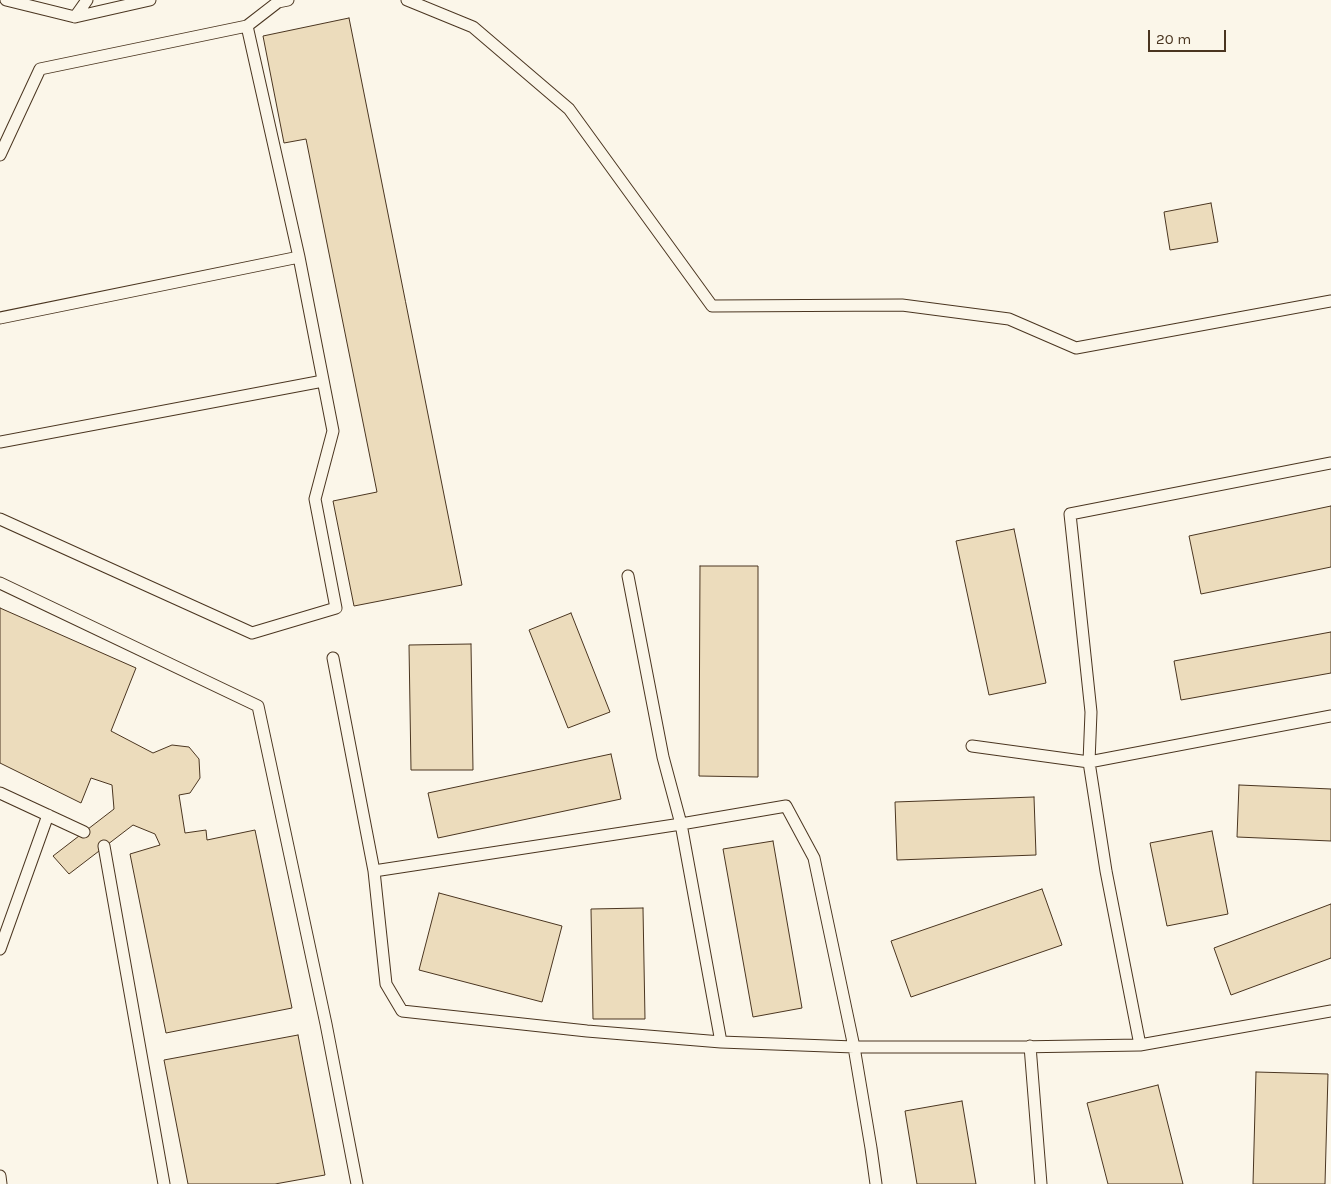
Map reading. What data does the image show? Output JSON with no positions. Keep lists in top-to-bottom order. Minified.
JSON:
{"scale_bar":"20 m"}
